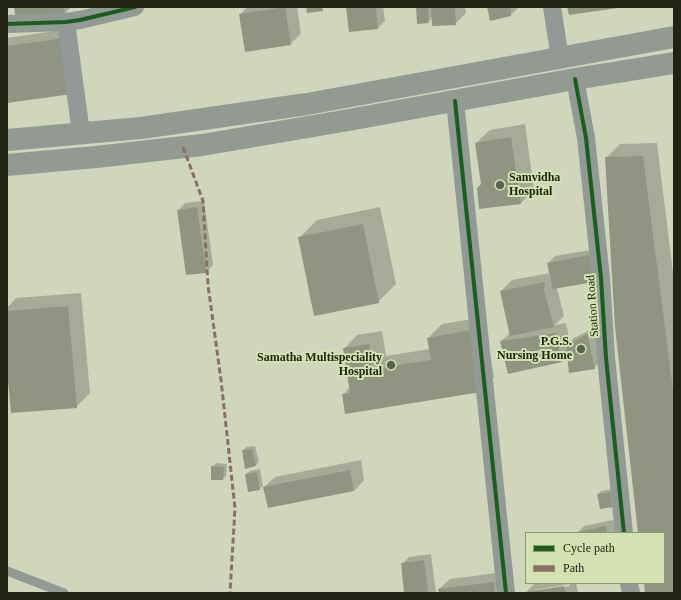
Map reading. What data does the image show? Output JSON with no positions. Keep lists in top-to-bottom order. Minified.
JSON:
{"streets":{"street":["Station Road"]},"places":["Samvidha Hospital","P.G.S. Nursing Home","Samatha Multispeciality Hospital"],"legend":["Cycle path","Path"]}
